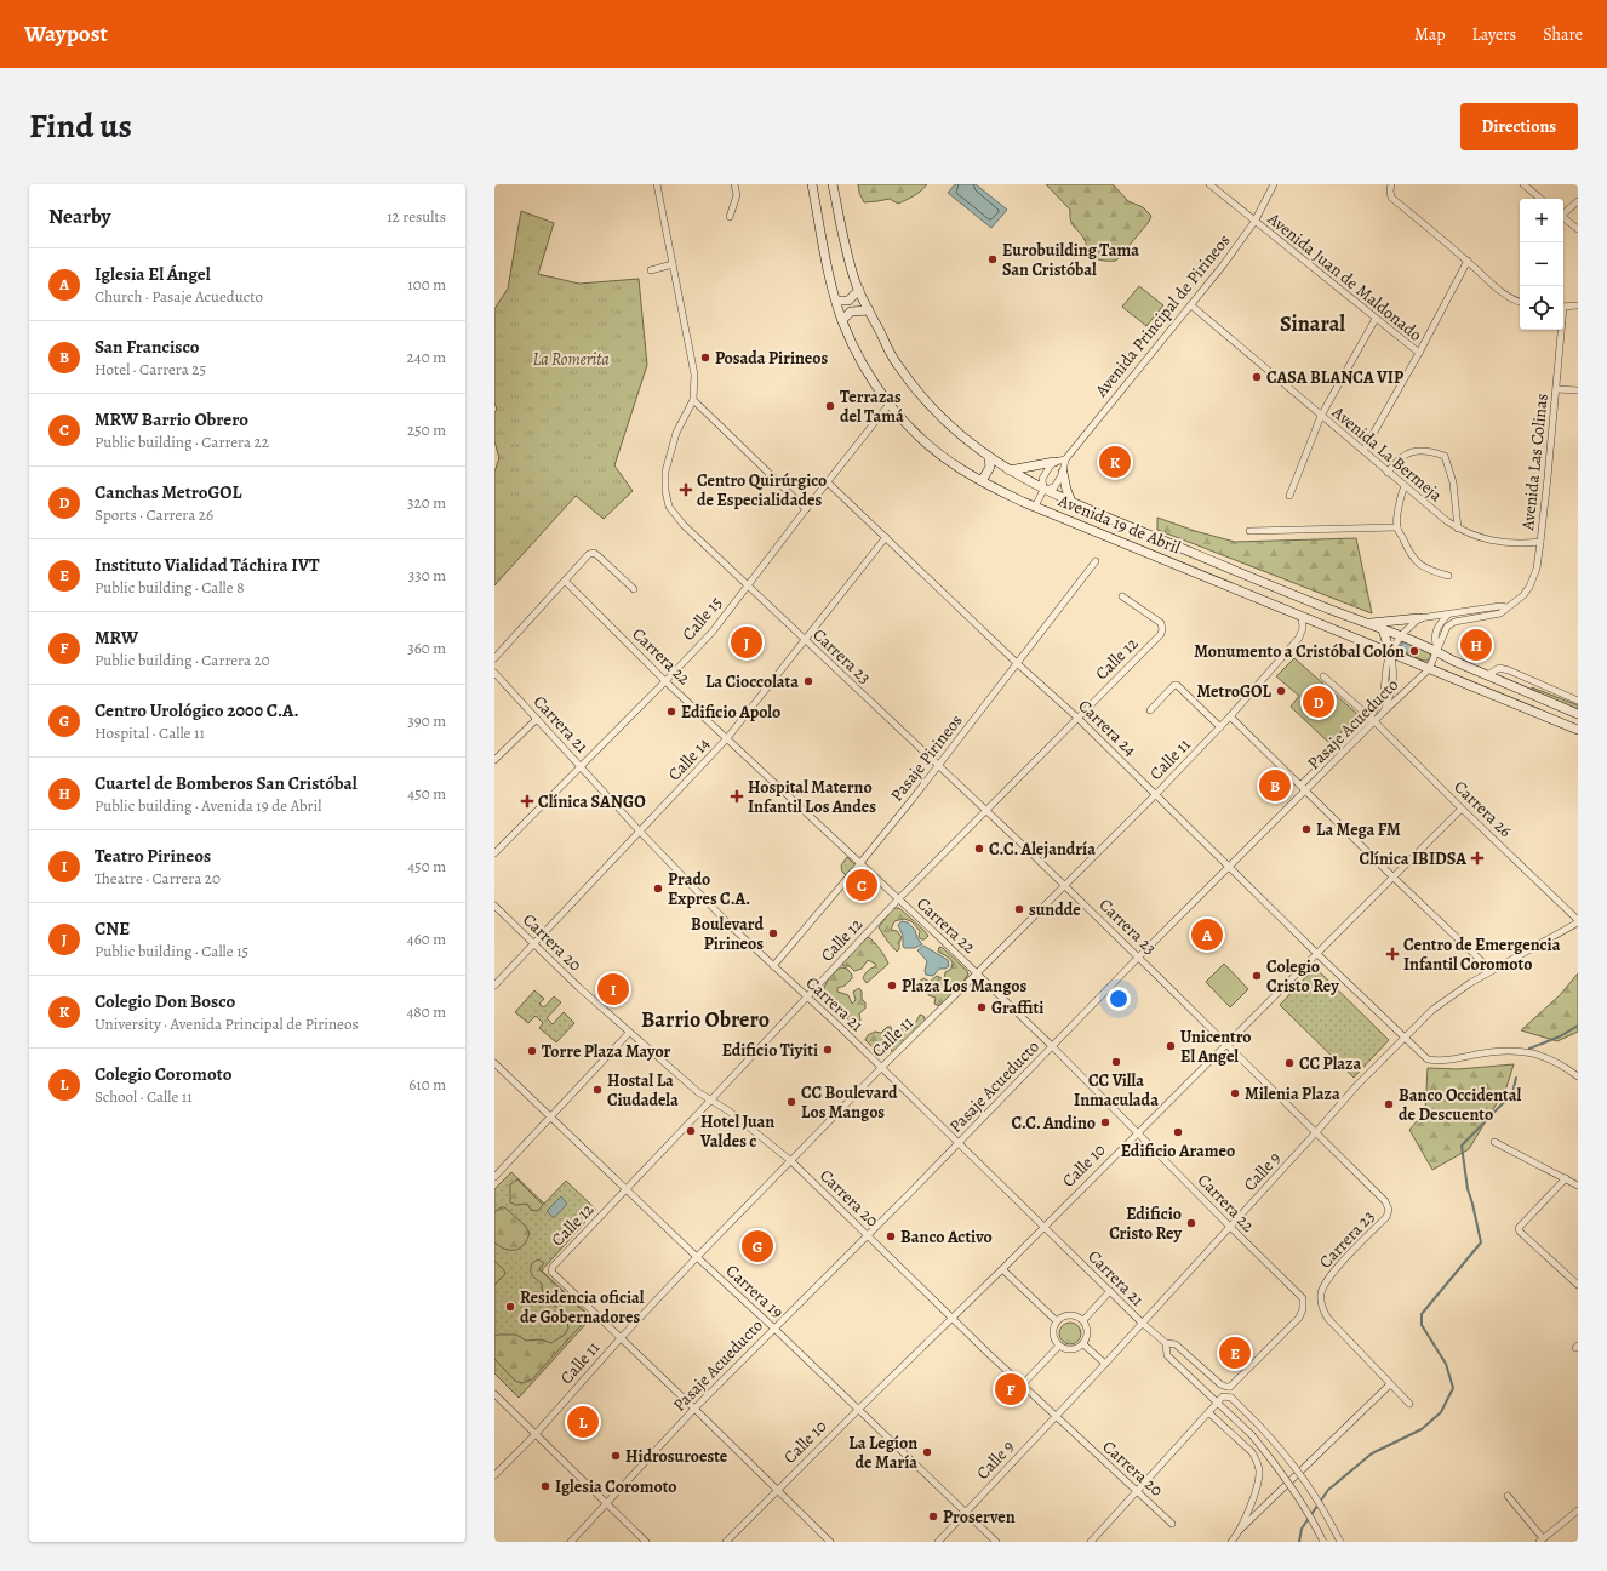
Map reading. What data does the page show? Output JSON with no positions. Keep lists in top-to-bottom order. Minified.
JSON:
{"streets":{"main road":["Avenida 19 de Abril"],"street":["Avenida Juan de Maldonado","Avenida Principal de Pirineos","Avenida La Bermeja","Avenida Las Colinas","Calle 15","Carrera 22","Carrera 23","Calle 12","Carrera 21","Pasaje Acueducto","Carrera 24","Pasaje Pirineos","Calle 14","Calle 11","Carrera 26","Carrera 20","Calle 10","Calle 9","Carrera 19"]},"crossings":[["Avenida Juan de Maldonado","Avenida Principal de Pirineos"],["Avenida Principal de Pirineos","Avenida La Bermeja"],["Avenida La Bermeja","Avenida Las Colinas"],["Avenida Las Colinas","Avenida 19 de Abril"],["Avenida Las Colinas","Pasaje Acueducto"],["Avenida 19 de Abril","Calle 15"],["Avenida 19 de Abril","Pasaje Acueducto"],["Avenida 19 de Abril","Calle 11"],["Calle 15","Carrera 22"],["Calle 15","Carrera 23"],["Calle 15","Carrera 21"],["Calle 15","Carrera 24"],["Carrera 22","Calle 12"],["Carrera 22","Carrera 21"],["Carrera 22","Pasaje Acueducto"],["Carrera 22","Pasaje Pirineos"],["Carrera 22","Calle 14"],["Carrera 22","Calle 11"],["Carrera 22","Calle 10"],["Carrera 22","Calle 9"],["Carrera 23","Calle 12"],["Carrera 23","Pasaje Acueducto"],["Carrera 23","Pasaje Pirineos"],["Carrera 23","Calle 14"],["Carrera 23","Calle 11"],["Carrera 23","Calle 10"],["Carrera 23","Calle 9"],["Calle 12","Carrera 21"],["Calle 12","Carrera 24"],["Calle 12","Calle 11"],["Calle 12","Carrera 20"],["Calle 12","Carrera 19"],["Carrera 21","Pasaje Acueducto"],["Carrera 21","Pasaje Pirineos"],["Carrera 21","Calle 14"],["Carrera 21","Calle 11"],["Carrera 21","Calle 10"],["Carrera 21","Calle 9"],["Pasaje Acueducto","Carrera 24"],["Pasaje Acueducto","Carrera 26"],["Pasaje Acueducto","Carrera 20"],["Pasaje Acueducto","Carrera 19"],["Carrera 24","Pasaje Pirineos"],["Carrera 24","Calle 14"],["Carrera 24","Calle 11"],["Carrera 24","Calle 10"],["Carrera 24","Calle 9"],["Calle 14","Carrera 20"],["Calle 11","Carrera 20"],["Calle 11","Carrera 19"],["Carrera 26","Calle 10"],["Carrera 26","Calle 9"],["Carrera 20","Calle 10"],["Carrera 20","Calle 9"],["Calle 10","Carrera 19"],["Calle 9","Carrera 19"]],"districts":["Sinaral","Barrio Obrero"],"parks":["La Romerita"],"places":{"other":["Eurobuilding Tama San Cristóbal","Posada Pirineos","CASA BLANCA VIP","Terrazas del Tamá","Monumento a Cristóbal Colón","La Cioccolata","MetroGOL","Edificio Apolo","La Mega FM","C.C. Alejandría","Prado Expres C.A.","sundde","Boulevard Pirineos","Colegio Cristo Rey","Plaza Los Mangos","Graffiti","Unicentro El Angel","Edificio Tiyiti","Torre Plaza Mayor","CC Villa Inmaculada","CC Plaza","Hostal La Ciudadela","Milenia Plaza","CC Boulevard Los Mangos","Banco Occidental de Descuento","C.C. Andino","Hotel Juan Valdes c","Edificio Arameo","Edificio Cristo Rey","Banco Activo","Residencia oficial de Gobernadores","La Legíon de María","Hidrosuroeste","Iglesia Coromoto","Proserven"],"health":["Centro Quirúrgico de Especialidades","Hospital Materno Infantil Los Andes","Clínica SANGO","Clínica IBIDSA","Centro de Emergencia Infantil Coromoto"]},"page":{"header":"Waypost","nav":["Map","Layers","Share"],"title":"Find us","buttons":"Directions","heading":["Nearby","12 results"],"map_buttons":["+","−"],"list":[{"mark":"A","name":"Iglesia El Ángel","note":"Church · Pasaje Acueducto","value":"100 m"},{"mark":"B","name":"San Francisco","note":"Hotel · Carrera 25","value":"240 m"},{"mark":"C","name":"MRW Barrio Obrero","note":"Public building · Carrera 22","value":"250 m"},{"mark":"D","name":"Canchas MetroGOL","note":"Sports · Carrera 26","value":"320 m"},{"mark":"E","name":"Instituto Vialidad Táchira IVT","note":"Public building · Calle 8","value":"330 m"},{"mark":"F","name":"MRW","note":"Public building · Carrera 20","value":"360 m"},{"mark":"G","name":"Centro Urológico 2000 C.A.","note":"Hospital · Calle 11","value":"390 m"},{"mark":"H","name":"Cuartel de Bomberos San Cristóbal","note":"Public building · Avenida 19 de Abril","value":"450 m"},{"mark":"I","name":"Teatro Pirineos","note":"Theatre · Carrera 20","value":"450 m"},{"mark":"J","name":"CNE","note":"Public building · Calle 15","value":"460 m"},{"mark":"K","name":"Colegio Don Bosco","note":"University · Avenida Principal de Pirineos","value":"480 m"},{"mark":"L","name":"Colegio Coromoto","note":"School · Calle 11","value":"610 m"}],"pins":["K","J","H","D","B","C","A","I","G","E","F","L"]}}
